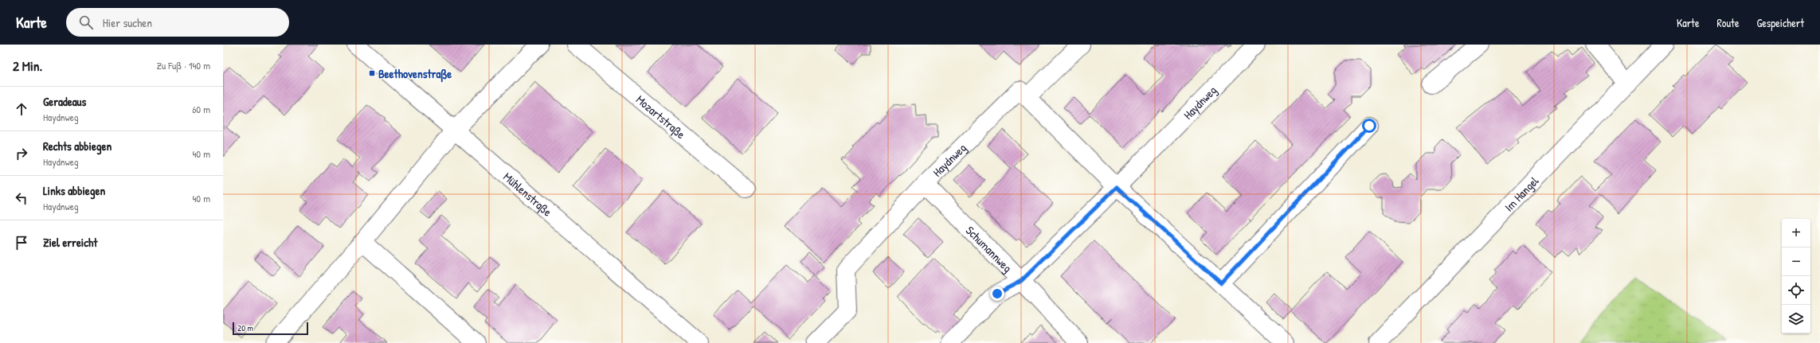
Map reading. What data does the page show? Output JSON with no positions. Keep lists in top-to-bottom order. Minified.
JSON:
{"streets":{"street":["Haydnweg","Mozartstraße","Mühlenstraße","Im Hangel","Schumannweg"]},"crossings":[["Haydnweg","Schumannweg"]],"places":{"transit":["Beethovenstraße"]},"scale_bar":"20 m","page":{"header":"Karte","search":"Hier suchen","nav":["Karte","Route","Gespeichert"],"heading":["2 Min.","Zu Fuß · 140 m"],"list":[["Geradeaus","Haydnweg","60 m"],["Rechts abbiegen","Haydnweg","40 m"],["Links abbiegen","Haydnweg","40 m"],"Ziel erreicht"],"map_buttons":["+","−"],"scale":"20 m"}}
